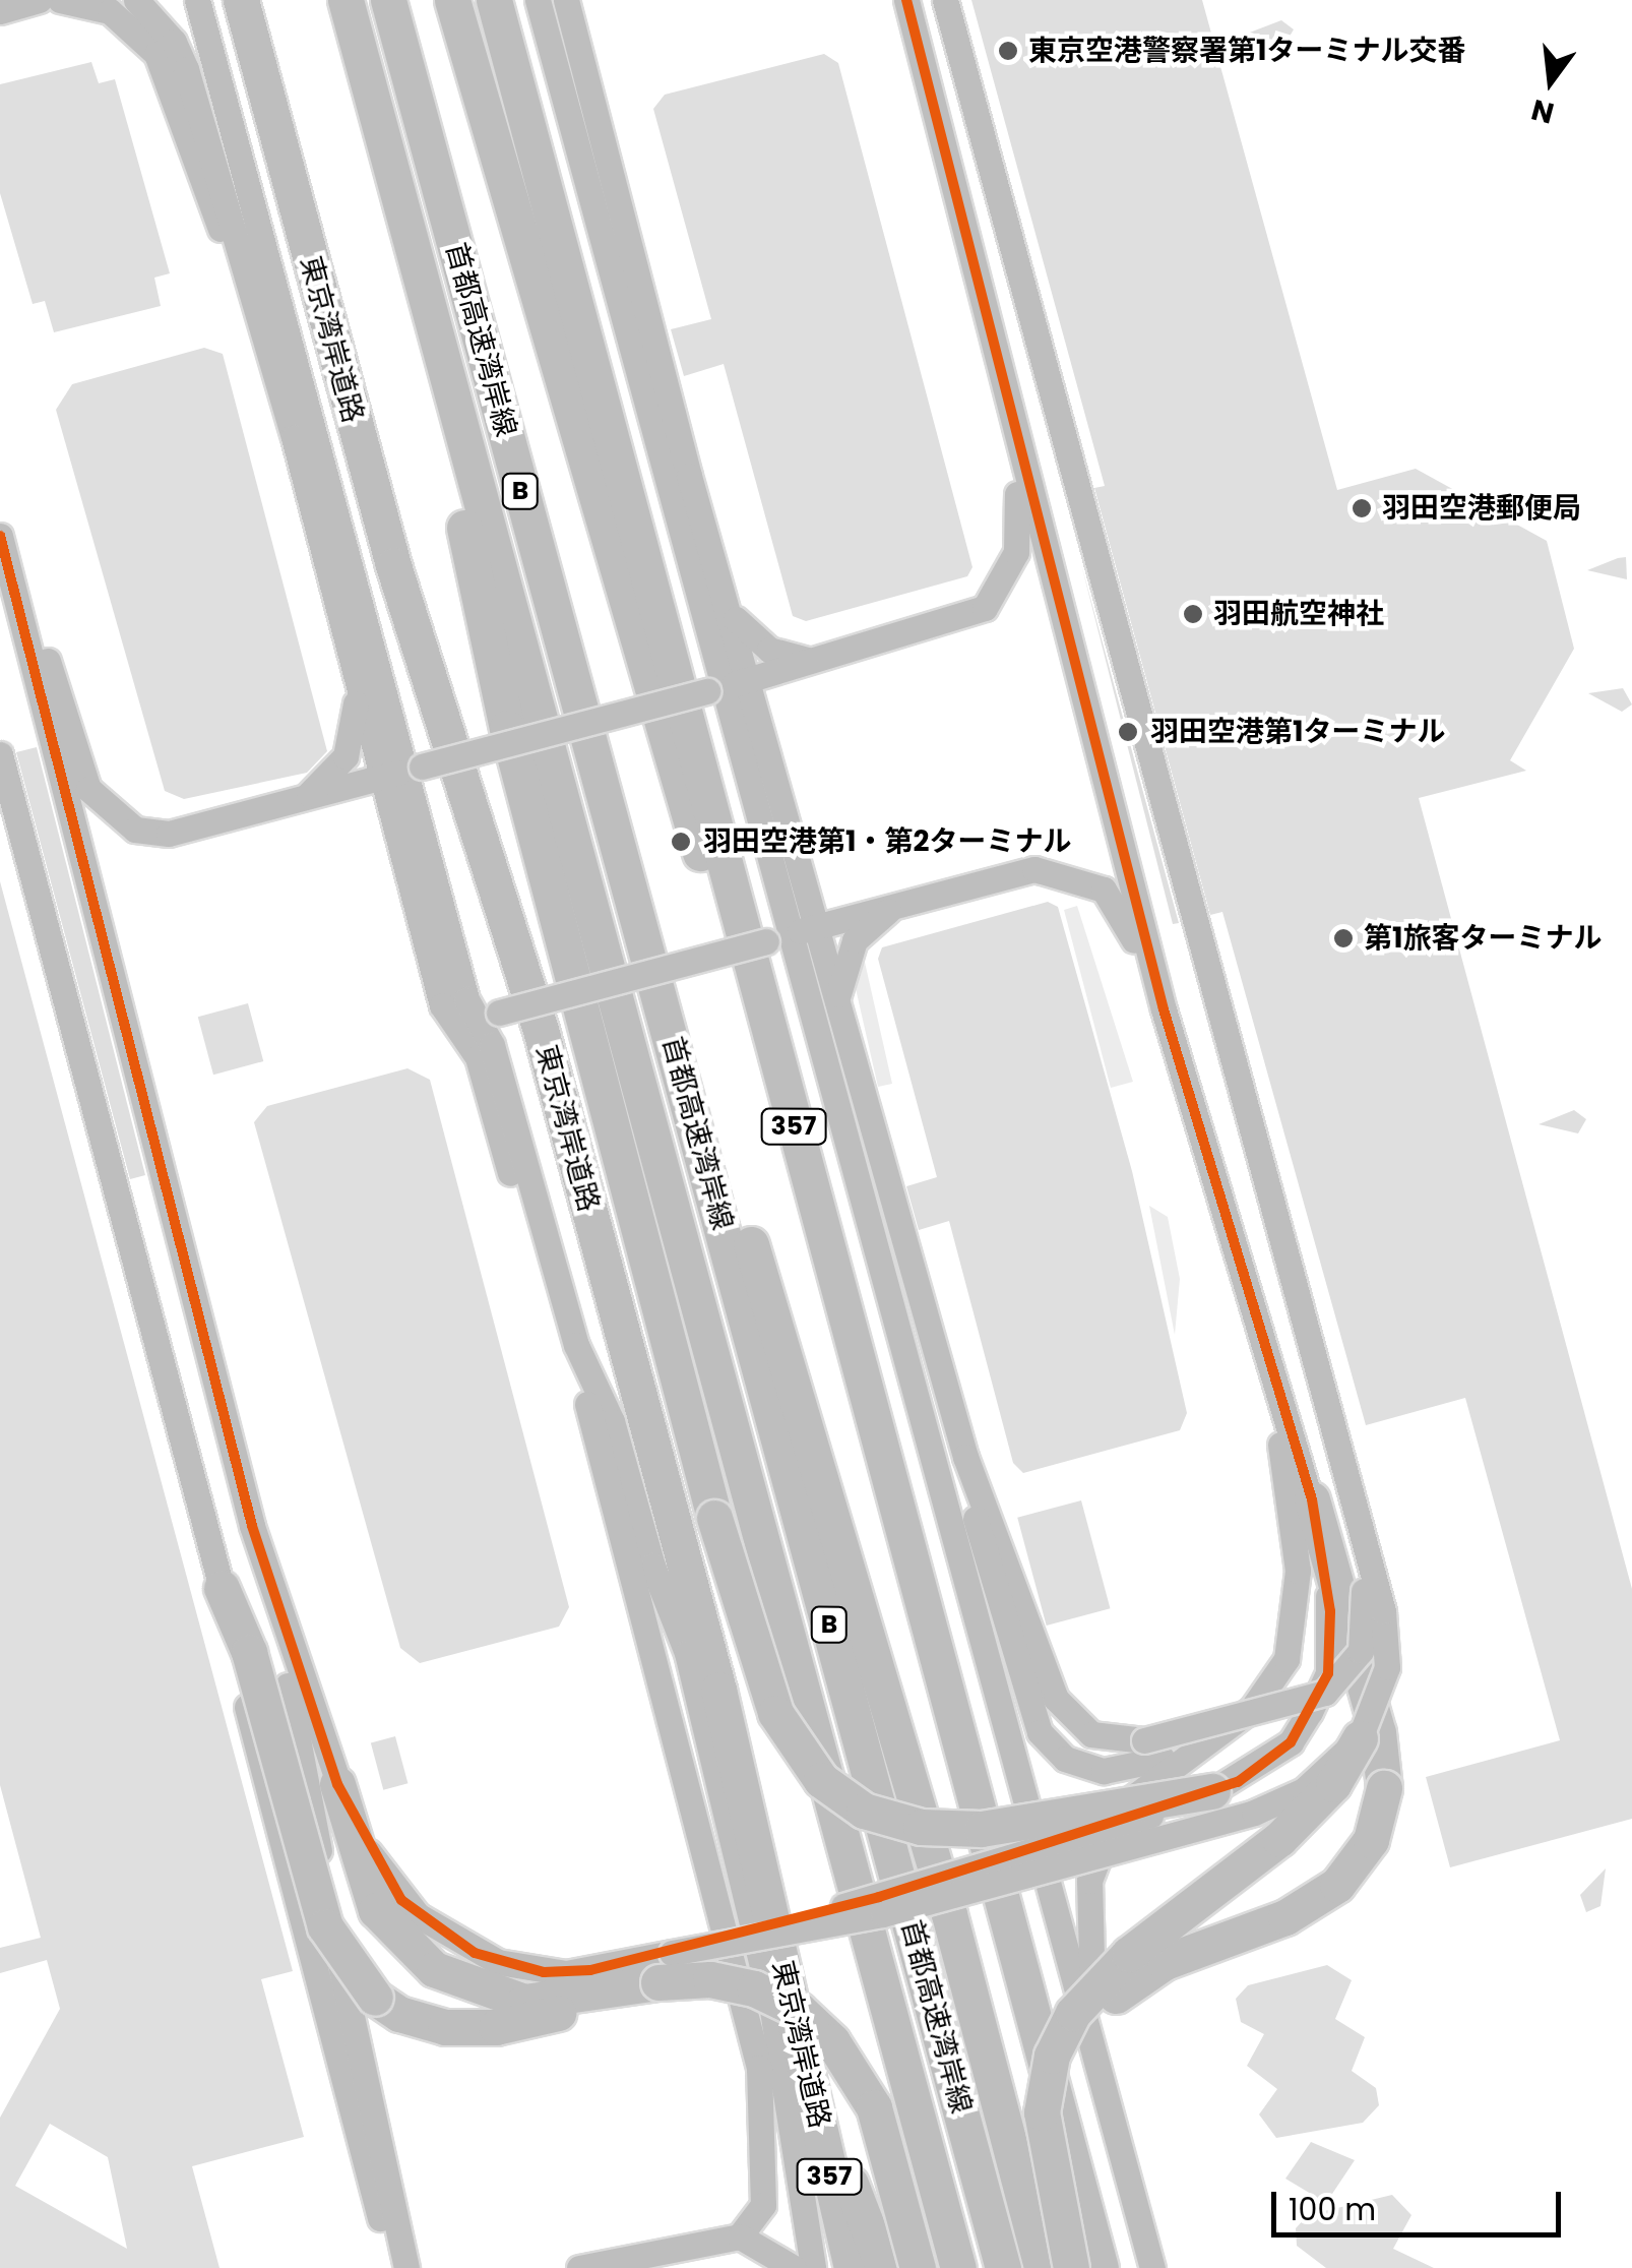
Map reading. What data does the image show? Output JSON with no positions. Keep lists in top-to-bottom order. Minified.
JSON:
{"streets":{"highway":["東京湾岸道路","首都高速湾岸線","B","357"]},"places":["東京空港警察署第1ターミナル交番","羽田空港郵便局","羽田航空神社","羽田空港第1ターミナル","羽田空港第1・第2ターミナル","第1旅客ターミナル"],"scale_bar":"100 m","north":"bottom"}
